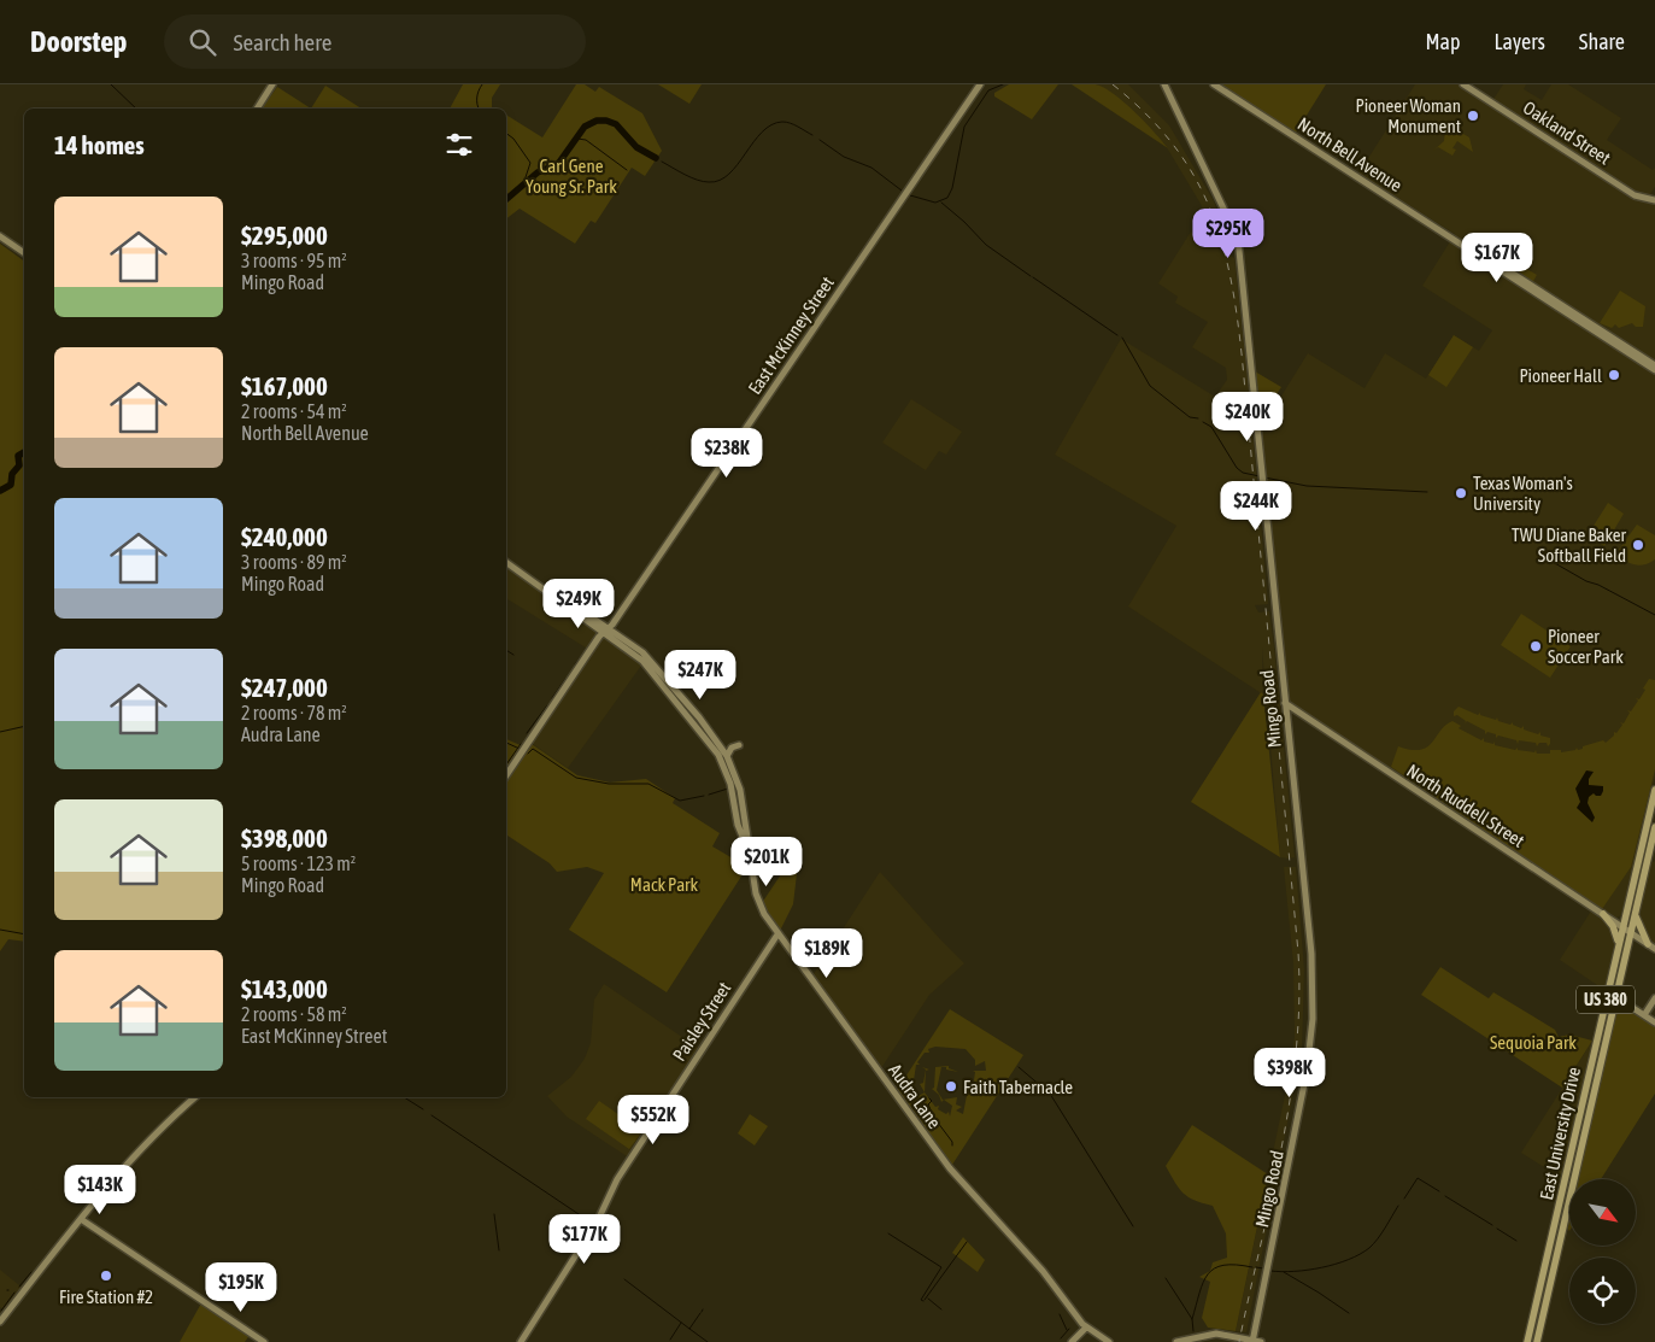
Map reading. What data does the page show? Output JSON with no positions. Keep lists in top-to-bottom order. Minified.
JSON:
{"streets":{"main road":["US 380","East University Drive"],"street":["Oakland Street","North Bell Avenue","East McKinney Street","Mingo Road","North Ruddell Street","Paisley Street","Audra Lane"]},"crossings":[["East McKinney Street","Audra Lane"],["Mingo Road","North Ruddell Street"],["North Ruddell Street","East University Drive"],["Paisley Street","Audra Lane"]],"parks":["Carl Gene Young Sr. Park","Mack Park","Sequoia Park"],"places":["Pioneer Woman Monument","Pioneer Hall","Texas Woman's University","TWU Diane Baker Softball Field","Pioneer Soccer Park","Faith Tabernacle","Fire Station #2"],"north":"bottom right","page":{"header":"Doorstep","search":"Search here","nav":["Map","Layers","Share"],"heading":"14 homes","list":[{"name":"$295,000","note":"3 rooms · 95 m² · Mingo Road"},{"name":"$167,000","note":"2 rooms · 54 m² · North Bell Avenue"},{"name":"$240,000","note":"3 rooms · 89 m² · Mingo Road"},{"name":"$247,000","note":"2 rooms · 78 m² · Audra Lane"},{"name":"$398,000","note":"5 rooms · 123 m² · Mingo Road"},{"name":"$143,000","note":"2 rooms · 58 m² · East McKinney Street"}],"price":["$295K","$167K","$240K","$238K","$244K","$249K","$247K","$201K","$189K","$398K","$552K","$143K","$177K","$195K"]}}
